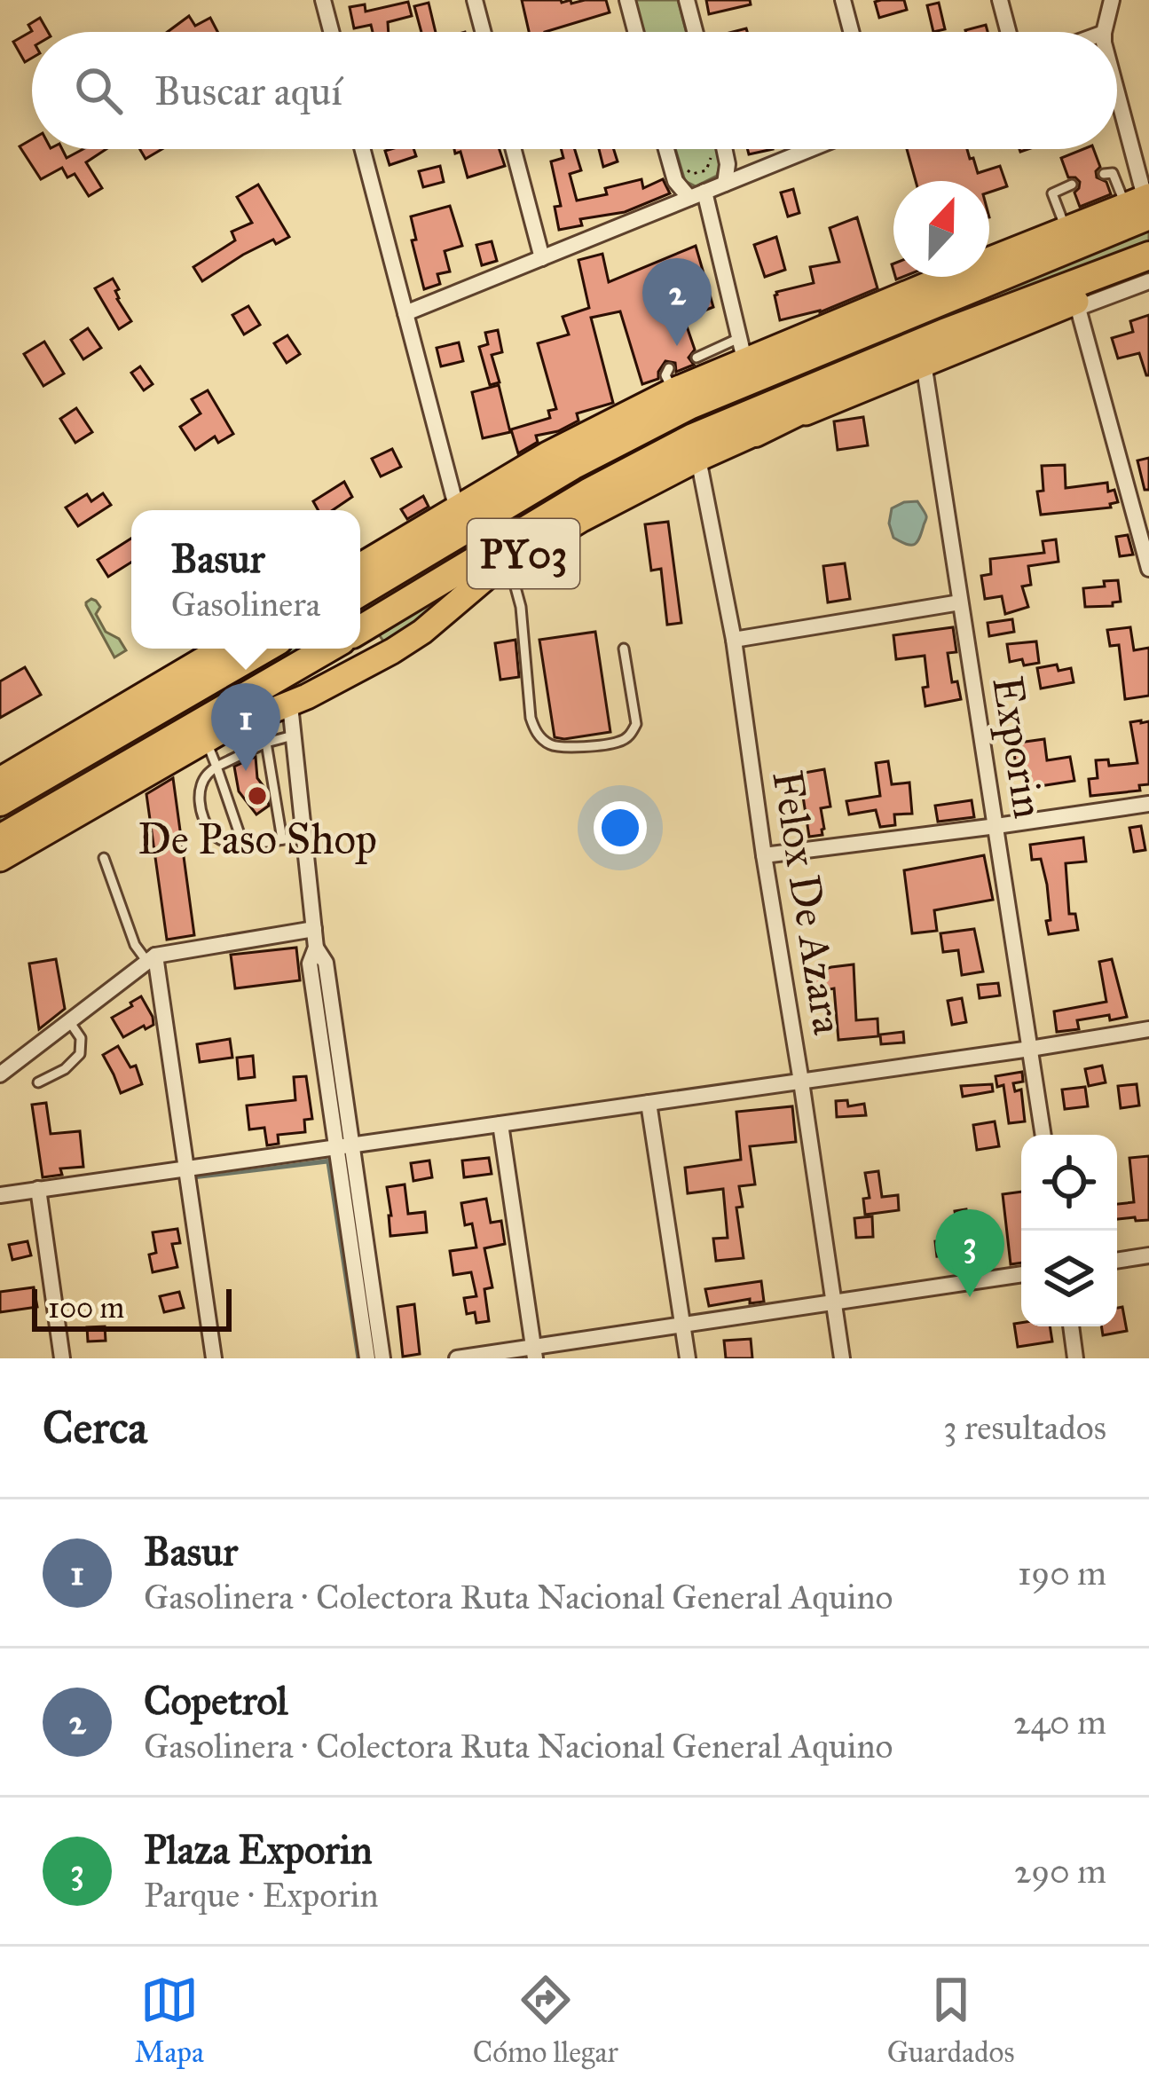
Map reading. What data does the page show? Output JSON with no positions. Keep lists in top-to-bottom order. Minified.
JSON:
{"streets":{"highway":["PY03"],"street":["Exporin","Felox De Azara"]},"crossings":[["PY03","Exporin"],["PY03","Felox De Azara"]],"places":["De Paso Shop"],"scale_bar":"100 m","north":"top","page":{"search":"Buscar aquí","pins":["2","1","3"],"popup":["Basur","Gasolinera"],"scale":"100 m","heading":["Cerca","3 resultados"],"list":[{"mark":"1","name":"Basur","note":"Gasolinera · Colectora Ruta Nacional General Aquino","value":"190 m"},{"mark":"2","name":"Copetrol","note":"Gasolinera · Colectora Ruta Nacional General Aquino","value":"240 m"},{"mark":"3","name":"Plaza Exporin","note":"Parque · Exporin","value":"290 m"}],"nav":["Mapa","Cómo llegar","Guardados"]}}
